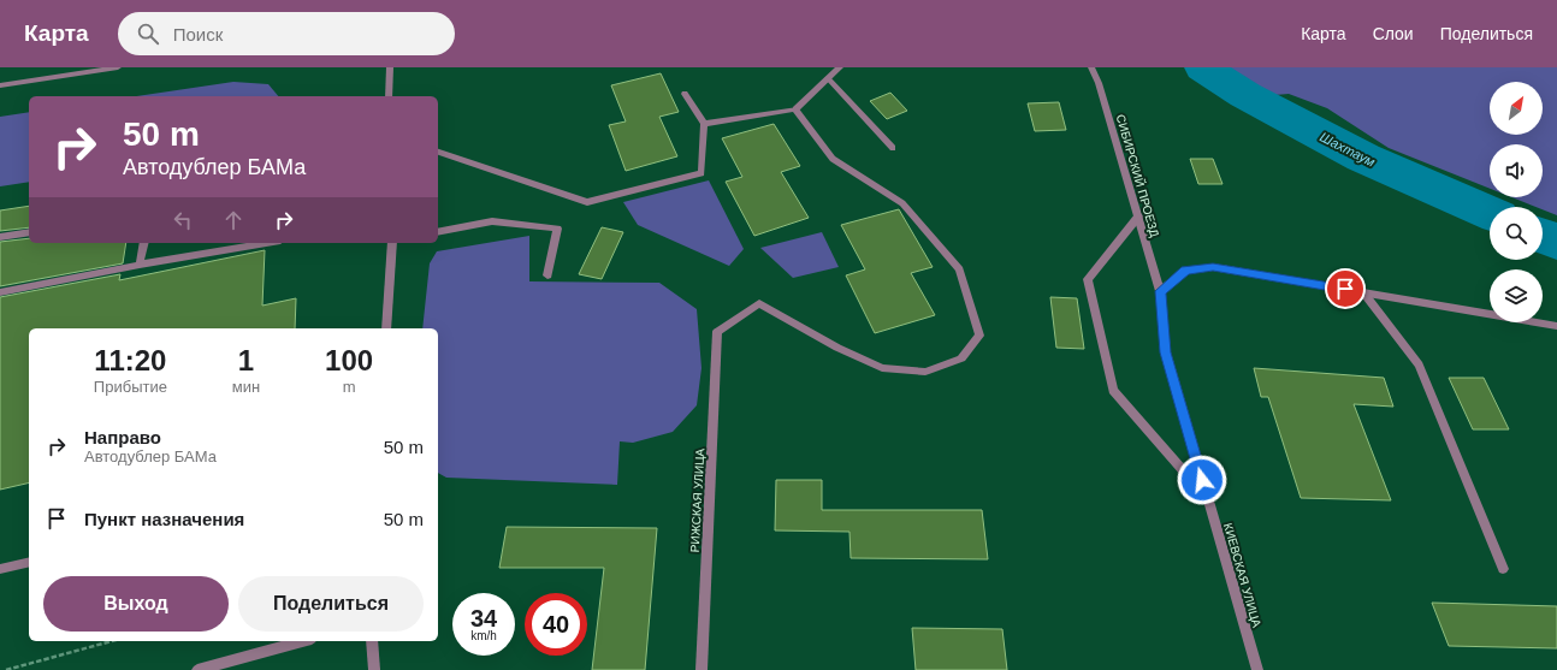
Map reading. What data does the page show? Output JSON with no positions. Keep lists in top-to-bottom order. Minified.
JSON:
{"streets":{"street":["СИБИРСКИЙ ПРОЕЗД","РИЖСКАЯ УЛИЦА","КИЕВСКАЯ УЛИЦА"]},"crossings":[["СИБИРСКИЙ ПРОЕЗД","КИЕВСКАЯ УЛИЦА"]],"water":["Шахтаум"],"north":"top right","page":{"header":"Карта","search":"Поиск","nav":["Карта","Слои","Поделиться"],"turn":["50 m","Автодублер БАМа"],"eta":["11:20","Прибытие","1","мин","100","m"],"list":[{"name":"Направо","note":"Автодублер БАМа","value":"50 m"},{"name":"Пункт назначения","value":"50 m"}],"buttons":["Выход","Поделиться"],"speed":"34 km/h","limit":"40"}}
